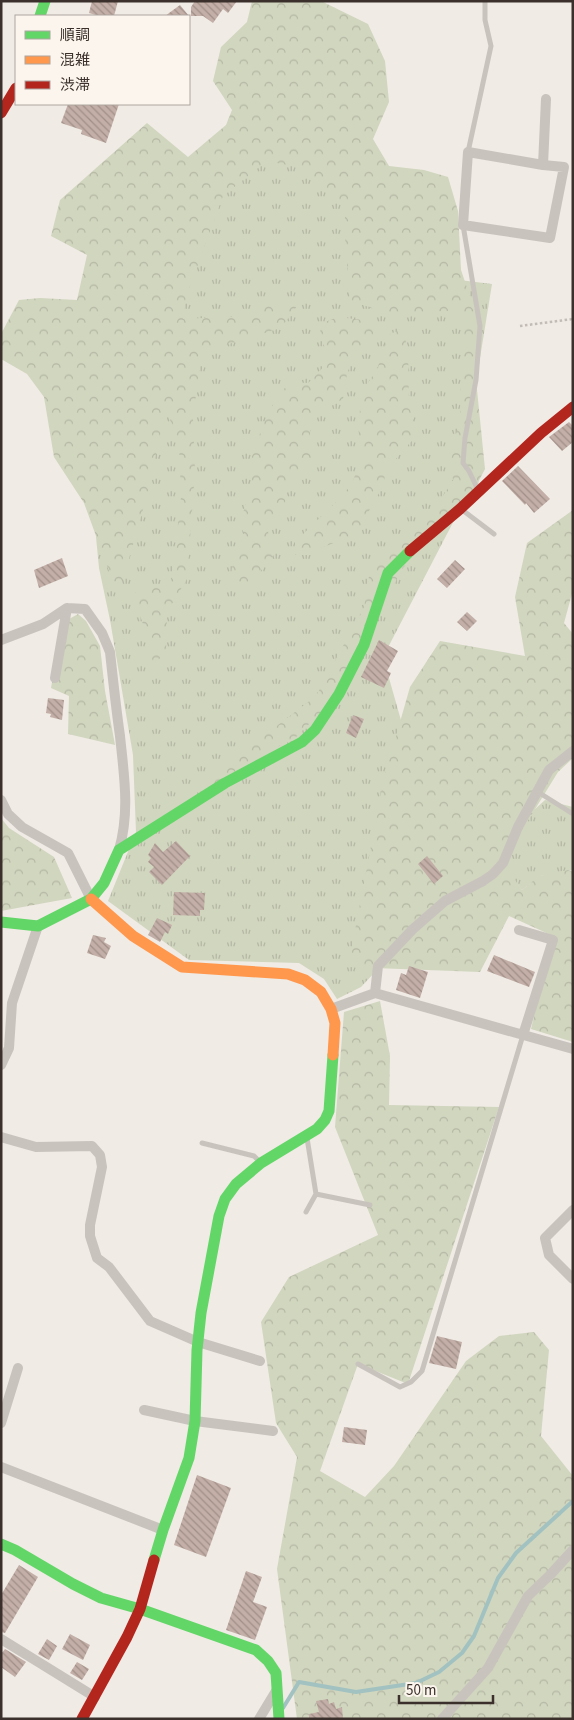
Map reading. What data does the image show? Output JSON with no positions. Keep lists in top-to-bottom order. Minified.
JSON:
{"legend":["順調","混雑","渋滞"],"scale_bar":"50 m"}
